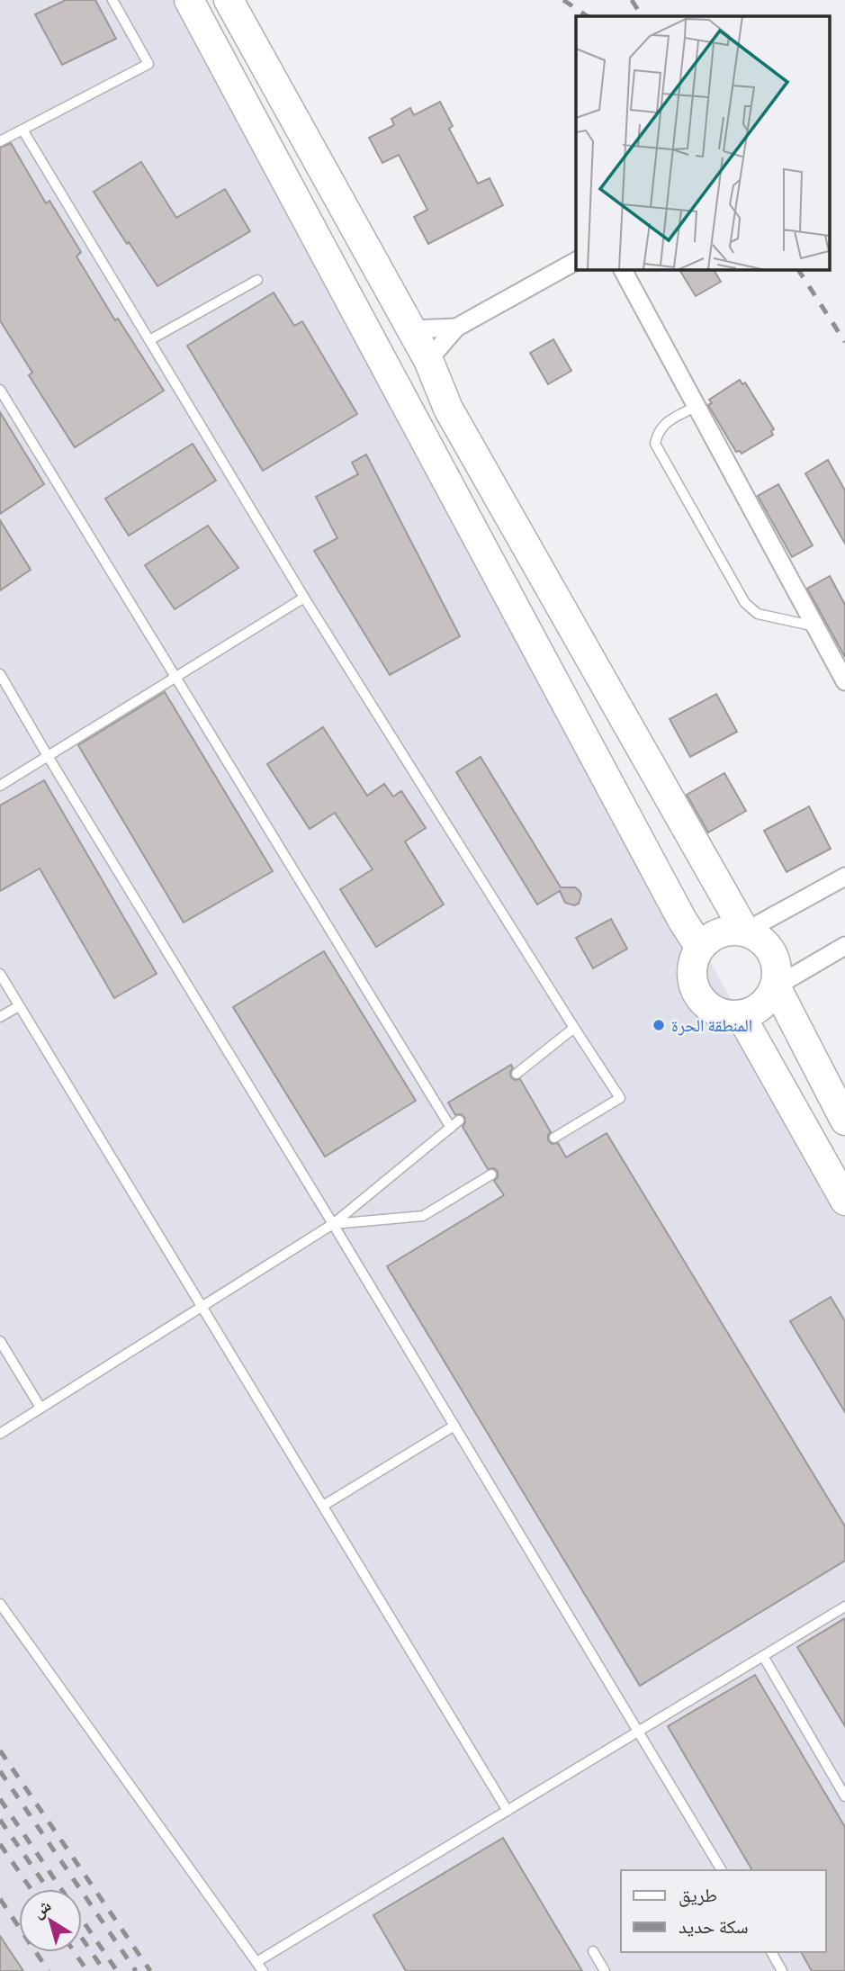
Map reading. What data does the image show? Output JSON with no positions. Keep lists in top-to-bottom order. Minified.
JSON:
{"places":["المنطقة الحرة"],"legend":["طريق","سكة حديد"],"north":"top left"}
